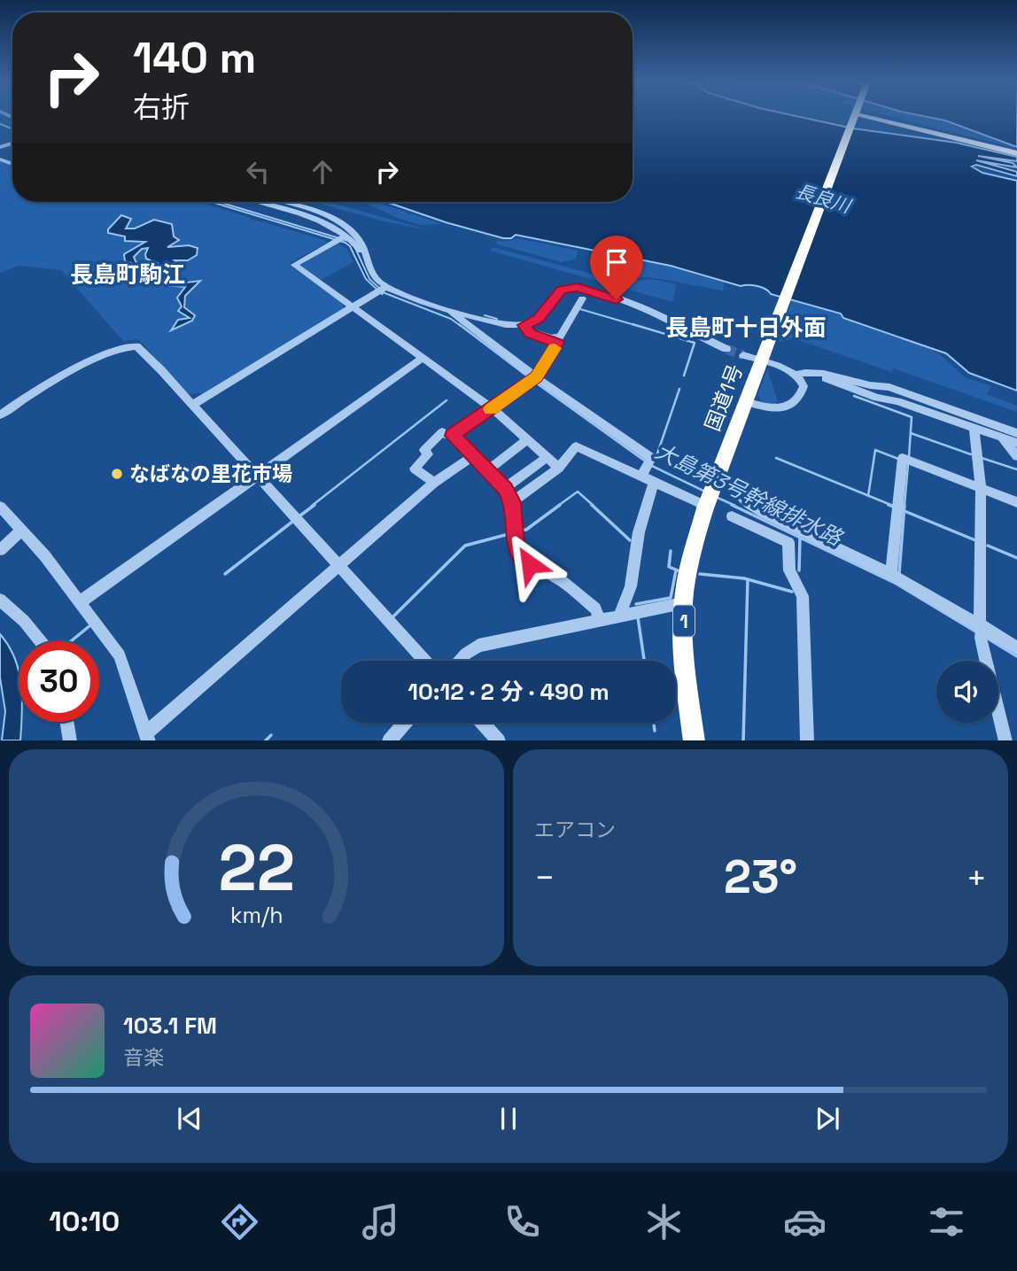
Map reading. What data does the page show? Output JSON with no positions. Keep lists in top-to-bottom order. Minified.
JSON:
{"streets":{"highway":["国道1号","1"]},"districts":["長島町駒江","長島町十日外面"],"water":["長良川","大島第3号幹線排水路"],"places":["なばなの里花市場"],"page":{"turn":["140 m","右折"],"limit":"30","trip":"10:12 · 2 分 · 490 m","tile":"エアコン","heat":["−","23°","+"],"song":["103.1 FM","音楽"],"tabs":"10:10","gauge":["22","km/h"]}}
